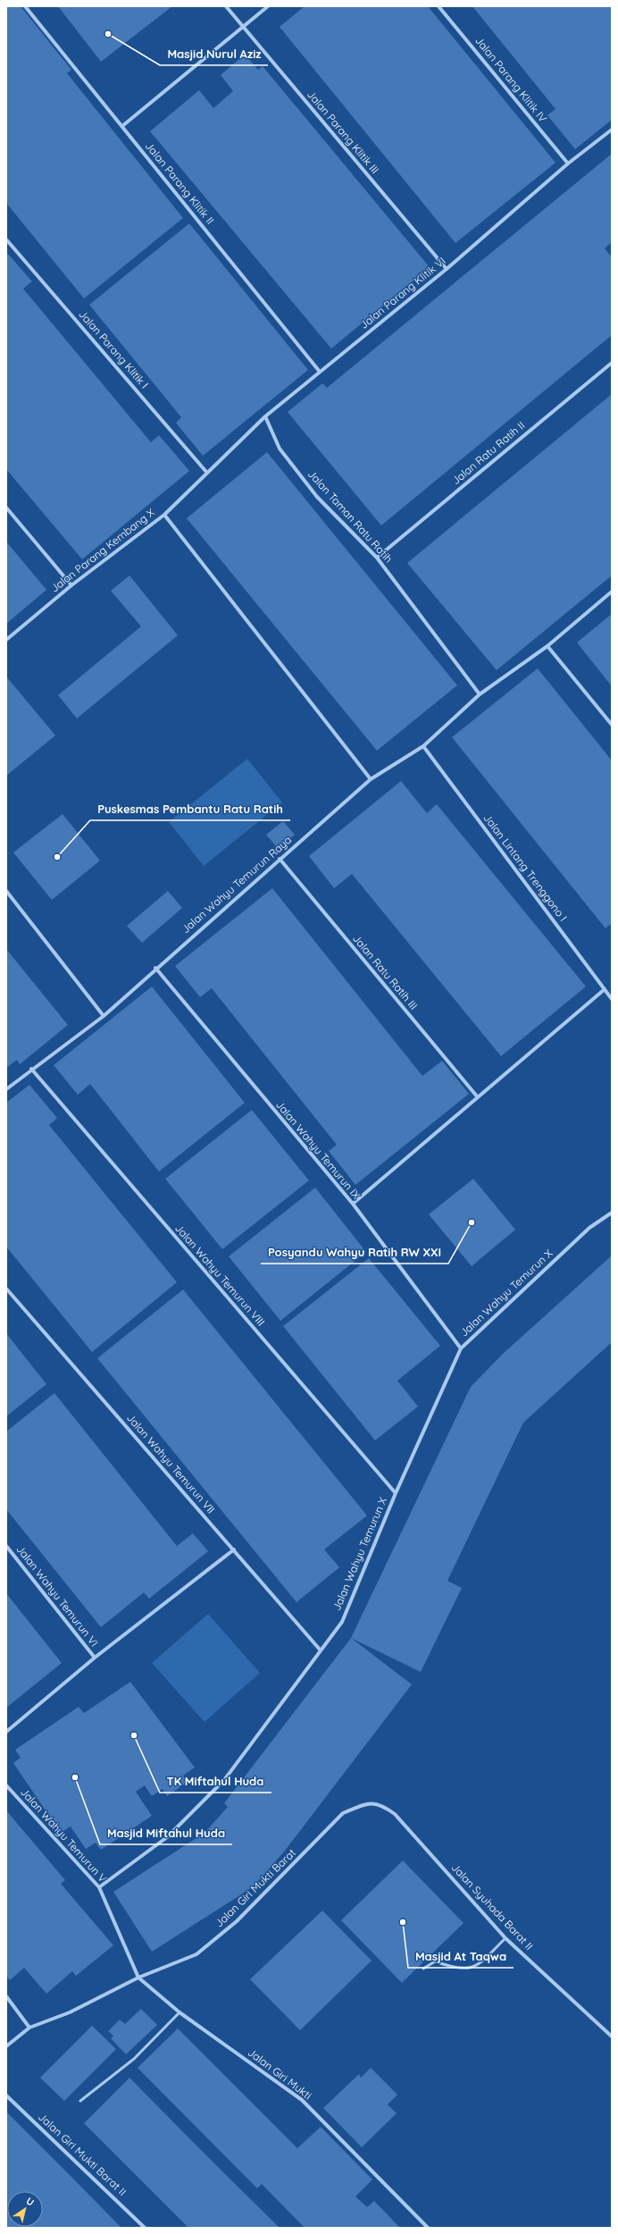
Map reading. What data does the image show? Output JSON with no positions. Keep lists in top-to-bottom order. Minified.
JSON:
{"streets":{"street":["Jalan Parang Klitik IV","Jalan Parang Klitik III","Jalan Parang Klitik II","Jalan Parang Klitik VI","Jalan Parang Klitik I","Jalan Ratu Ratih II","Jalan Taman Ratu Ratih","Jalan Parang Kembang X","Jalan Lintang Trenggono I","Jalan Wahyu Temurun Raya","Jalan Ratu Ratih III","Jalan Wahyu Temurun IX","Jalan Wahyu Temurun VIII","Jalan Wahyu Temurun X","Jalan Wahyu Temurun VII","Jalan Wahyu Temurun VI","Jalan Wahyu Temurun V","Jalan Giri Mukti Barat","Jalan Syuhada Barat II","Jalan Giri Mukti","Jalan Giri Mukti Barat II"]},"crossings":[["Jalan Parang Klitik IV","Jalan Parang Klitik VI"],["Jalan Parang Klitik III","Jalan Parang Klitik VI"],["Jalan Parang Klitik II","Jalan Parang Klitik VI"],["Jalan Parang Klitik VI","Jalan Parang Klitik I"],["Jalan Parang Klitik VI","Jalan Taman Ratu Ratih"],["Jalan Parang Klitik VI","Jalan Parang Kembang X"],["Jalan Parang Klitik I","Jalan Parang Kembang X"],["Jalan Ratu Ratih II","Jalan Taman Ratu Ratih"],["Jalan Taman Ratu Ratih","Jalan Wahyu Temurun Raya"],["Jalan Lintang Trenggono I","Jalan Wahyu Temurun Raya"],["Jalan Wahyu Temurun Raya","Jalan Ratu Ratih III"],["Jalan Wahyu Temurun Raya","Jalan Wahyu Temurun IX"],["Jalan Wahyu Temurun Raya","Jalan Wahyu Temurun VIII"],["Jalan Wahyu Temurun IX","Jalan Wahyu Temurun X"],["Jalan Wahyu Temurun VIII","Jalan Wahyu Temurun X"],["Jalan Wahyu Temurun X","Jalan Wahyu Temurun VII"],["Jalan Wahyu Temurun X","Jalan Wahyu Temurun V"],["Jalan Wahyu Temurun V","Jalan Giri Mukti Barat"],["Jalan Wahyu Temurun V","Jalan Giri Mukti"],["Jalan Giri Mukti Barat","Jalan Syuhada Barat II"],["Jalan Giri Mukti Barat","Jalan Giri Mukti"]],"places":["Masjid Nurul Aziz","Puskesmas Pembantu Ratu Ratih","Posyandu Wahyu Ratih RW XXI","TK Miftahul Huda","Masjid Miftahul Huda","Masjid At Taqwa"],"north":"top right"}
